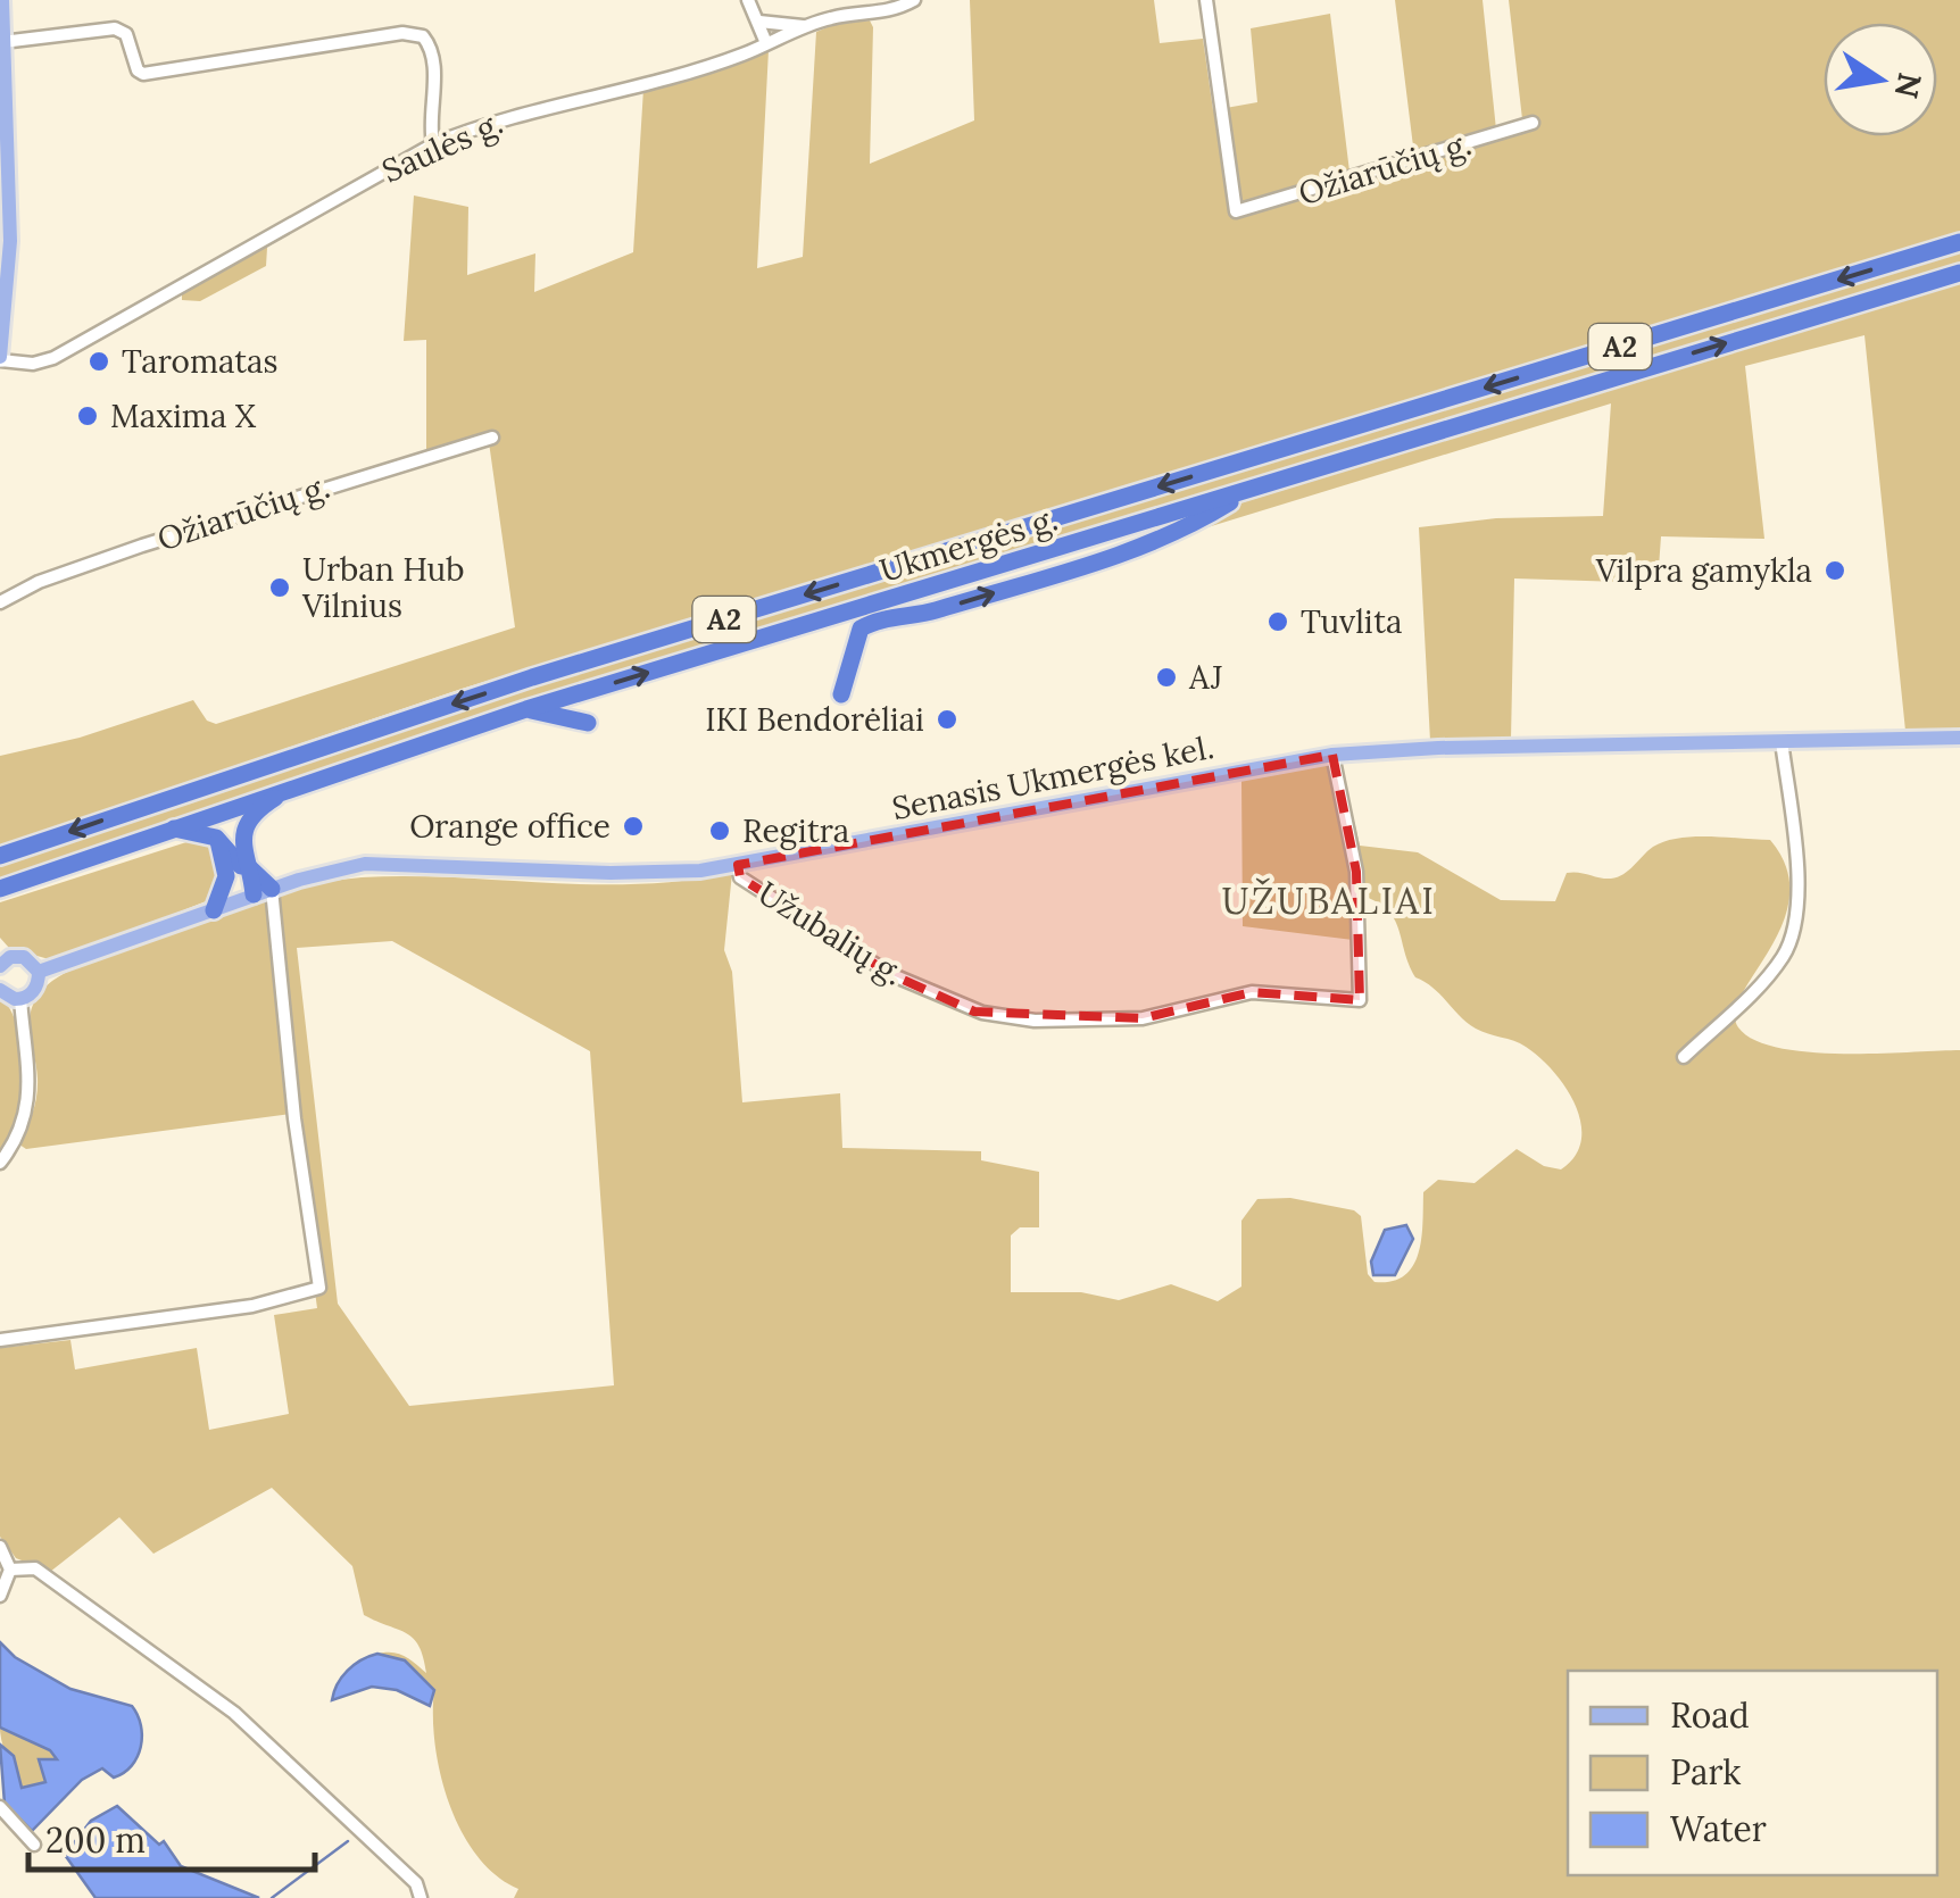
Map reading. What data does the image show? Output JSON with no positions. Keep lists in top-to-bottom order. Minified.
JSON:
{"streets":{"highway":["A2","Ukmergės g."],"main road":["Senasis Ukmergės kel."],"street":["Saulės g.","Ožiarūčių g.","Užubalių g."]},"crossings":[["Senasis Ukmergės kel.","Užubalių g."]],"districts":["UŽUBALIAI"],"places":["Taromatas","Maxima X","Vilpra gamykla","Urban Hub Vilnius","Tuvlita","AJ","IKI Bendorėliai","Orange office","Regitra"],"legend":["Road","Park","Water"],"scale_bar":"200 m","north":"right"}
